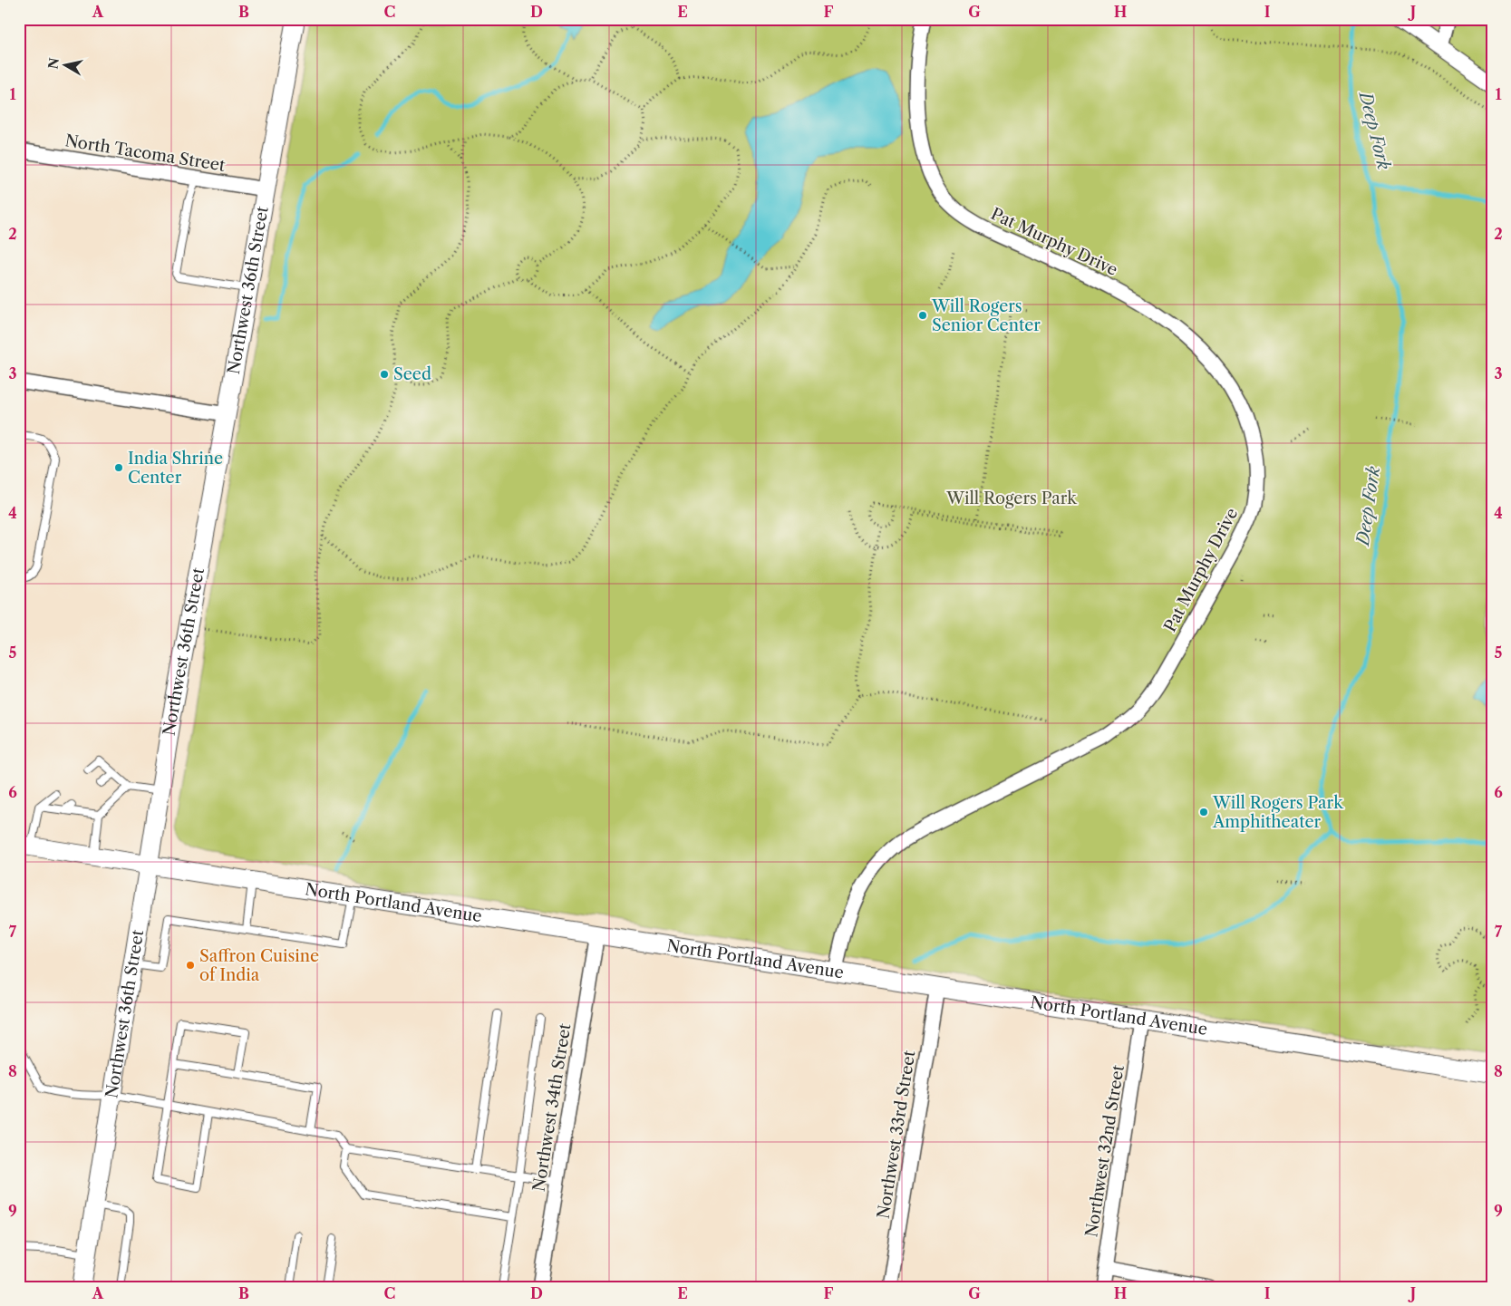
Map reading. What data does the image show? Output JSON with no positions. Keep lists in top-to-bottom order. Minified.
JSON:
{"streets":{"main road":["Northwest 36th Street","North Portland Avenue"],"street":["North Tacoma Street","Pat Murphy Drive","Northwest 34th Street","Northwest 33rd Street","Northwest 32nd Street"]},"crossings":[["North Tacoma Street","Northwest 36th Street"],["Pat Murphy Drive","North Portland Avenue"],["Northwest 36th Street","North Portland Avenue"],["North Portland Avenue","Northwest 34th Street"],["North Portland Avenue","Northwest 33rd Street"],["North Portland Avenue","Northwest 32nd Street"]],"water":["Deep Fork"],"parks":["Will Rogers Park"],"places":["Will Rogers Senior Center","Seed","India Shrine Center","Will Rogers Park Amphitheater","Saffron Cuisine of India"],"north":"left","grid":{"columns":["A","B","C","D","E","F","G","H","I","J"],"rows":["1","2","3","4","5","6","7","8","9"]}}
